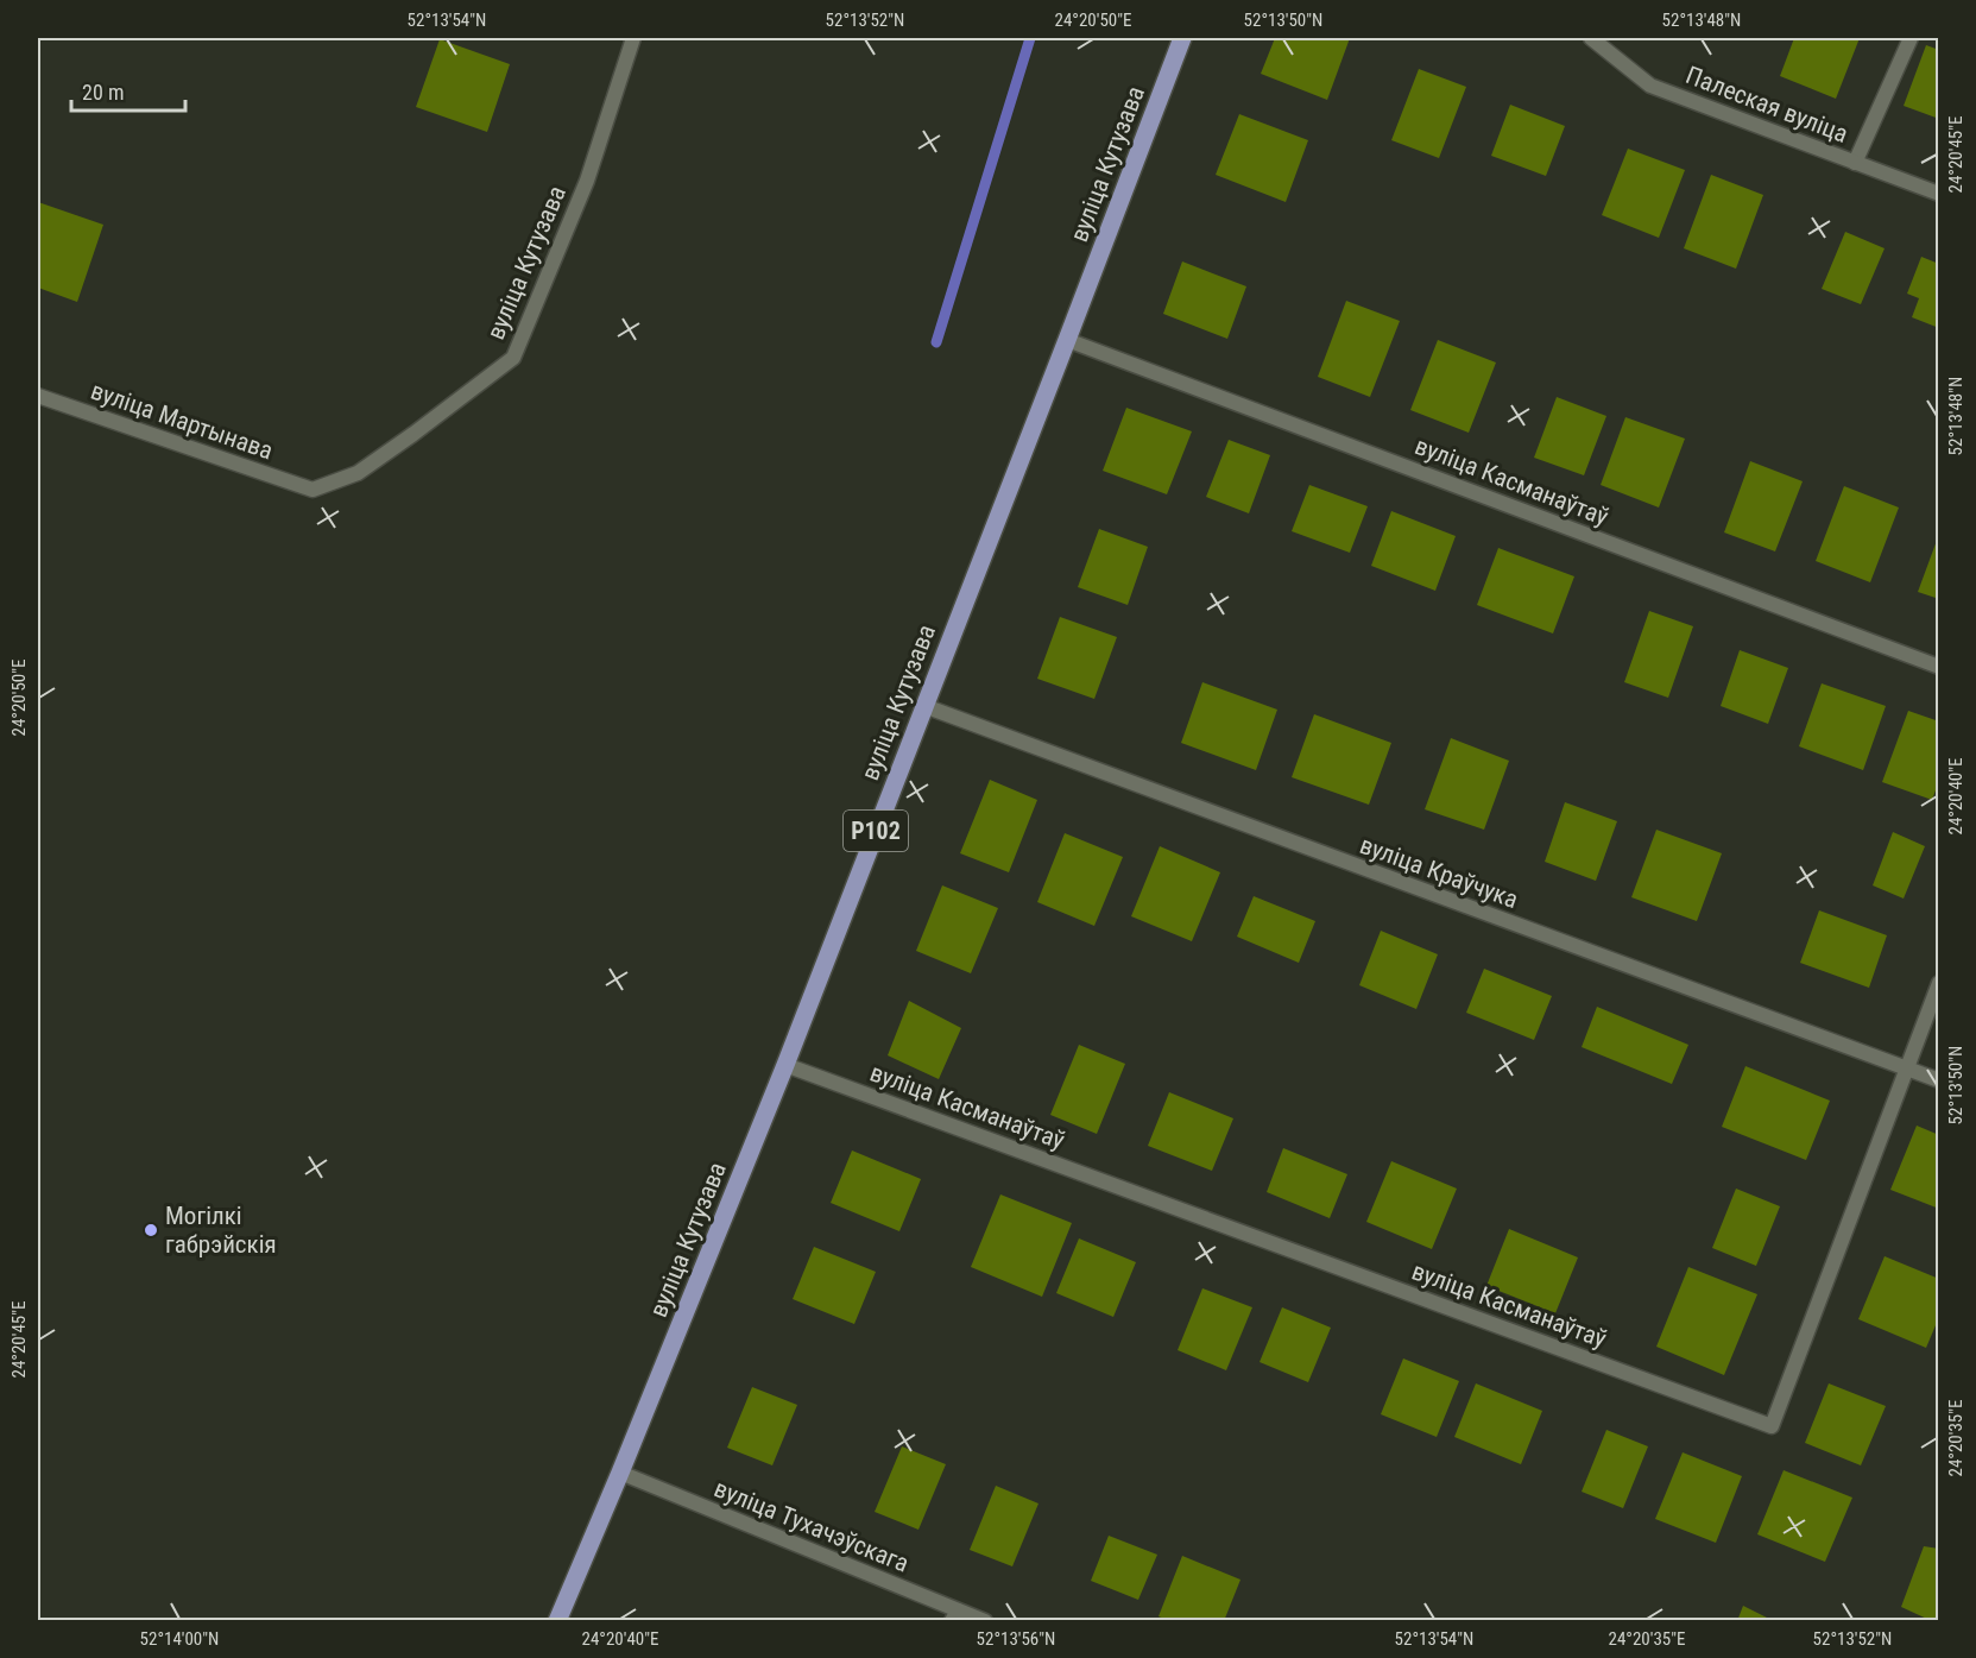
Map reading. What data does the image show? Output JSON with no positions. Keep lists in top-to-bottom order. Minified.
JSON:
{"streets":{"main road":["вуліца Кутузава","Р102"],"street":["Палеская вуліца","вуліца Мартынава","вуліца Касманаўтаў","вуліца Краўчука","вуліца Тухачэўскага"]},"crossings":[["вуліца Кутузава","вуліца Мартынава"],["вуліца Кутузава","вуліца Касманаўтаў"],["вуліца Кутузава","вуліца Краўчука"],["вуліца Кутузава","вуліца Тухачэўскага"],["вуліца Касманаўтаў","вуліца Краўчука"]],"places":["Могілкі габрэйскія"],"scale_bar":"20 m","coordinates":["52°13'54\"N","52°13'52\"N","24°20'50\"E","52°13'50\"N","52°13'48\"N","24°20'45\"E","24°20'40\"E","24°20'35\"E","52°14'00\"N","52°13'56\"N"]}
